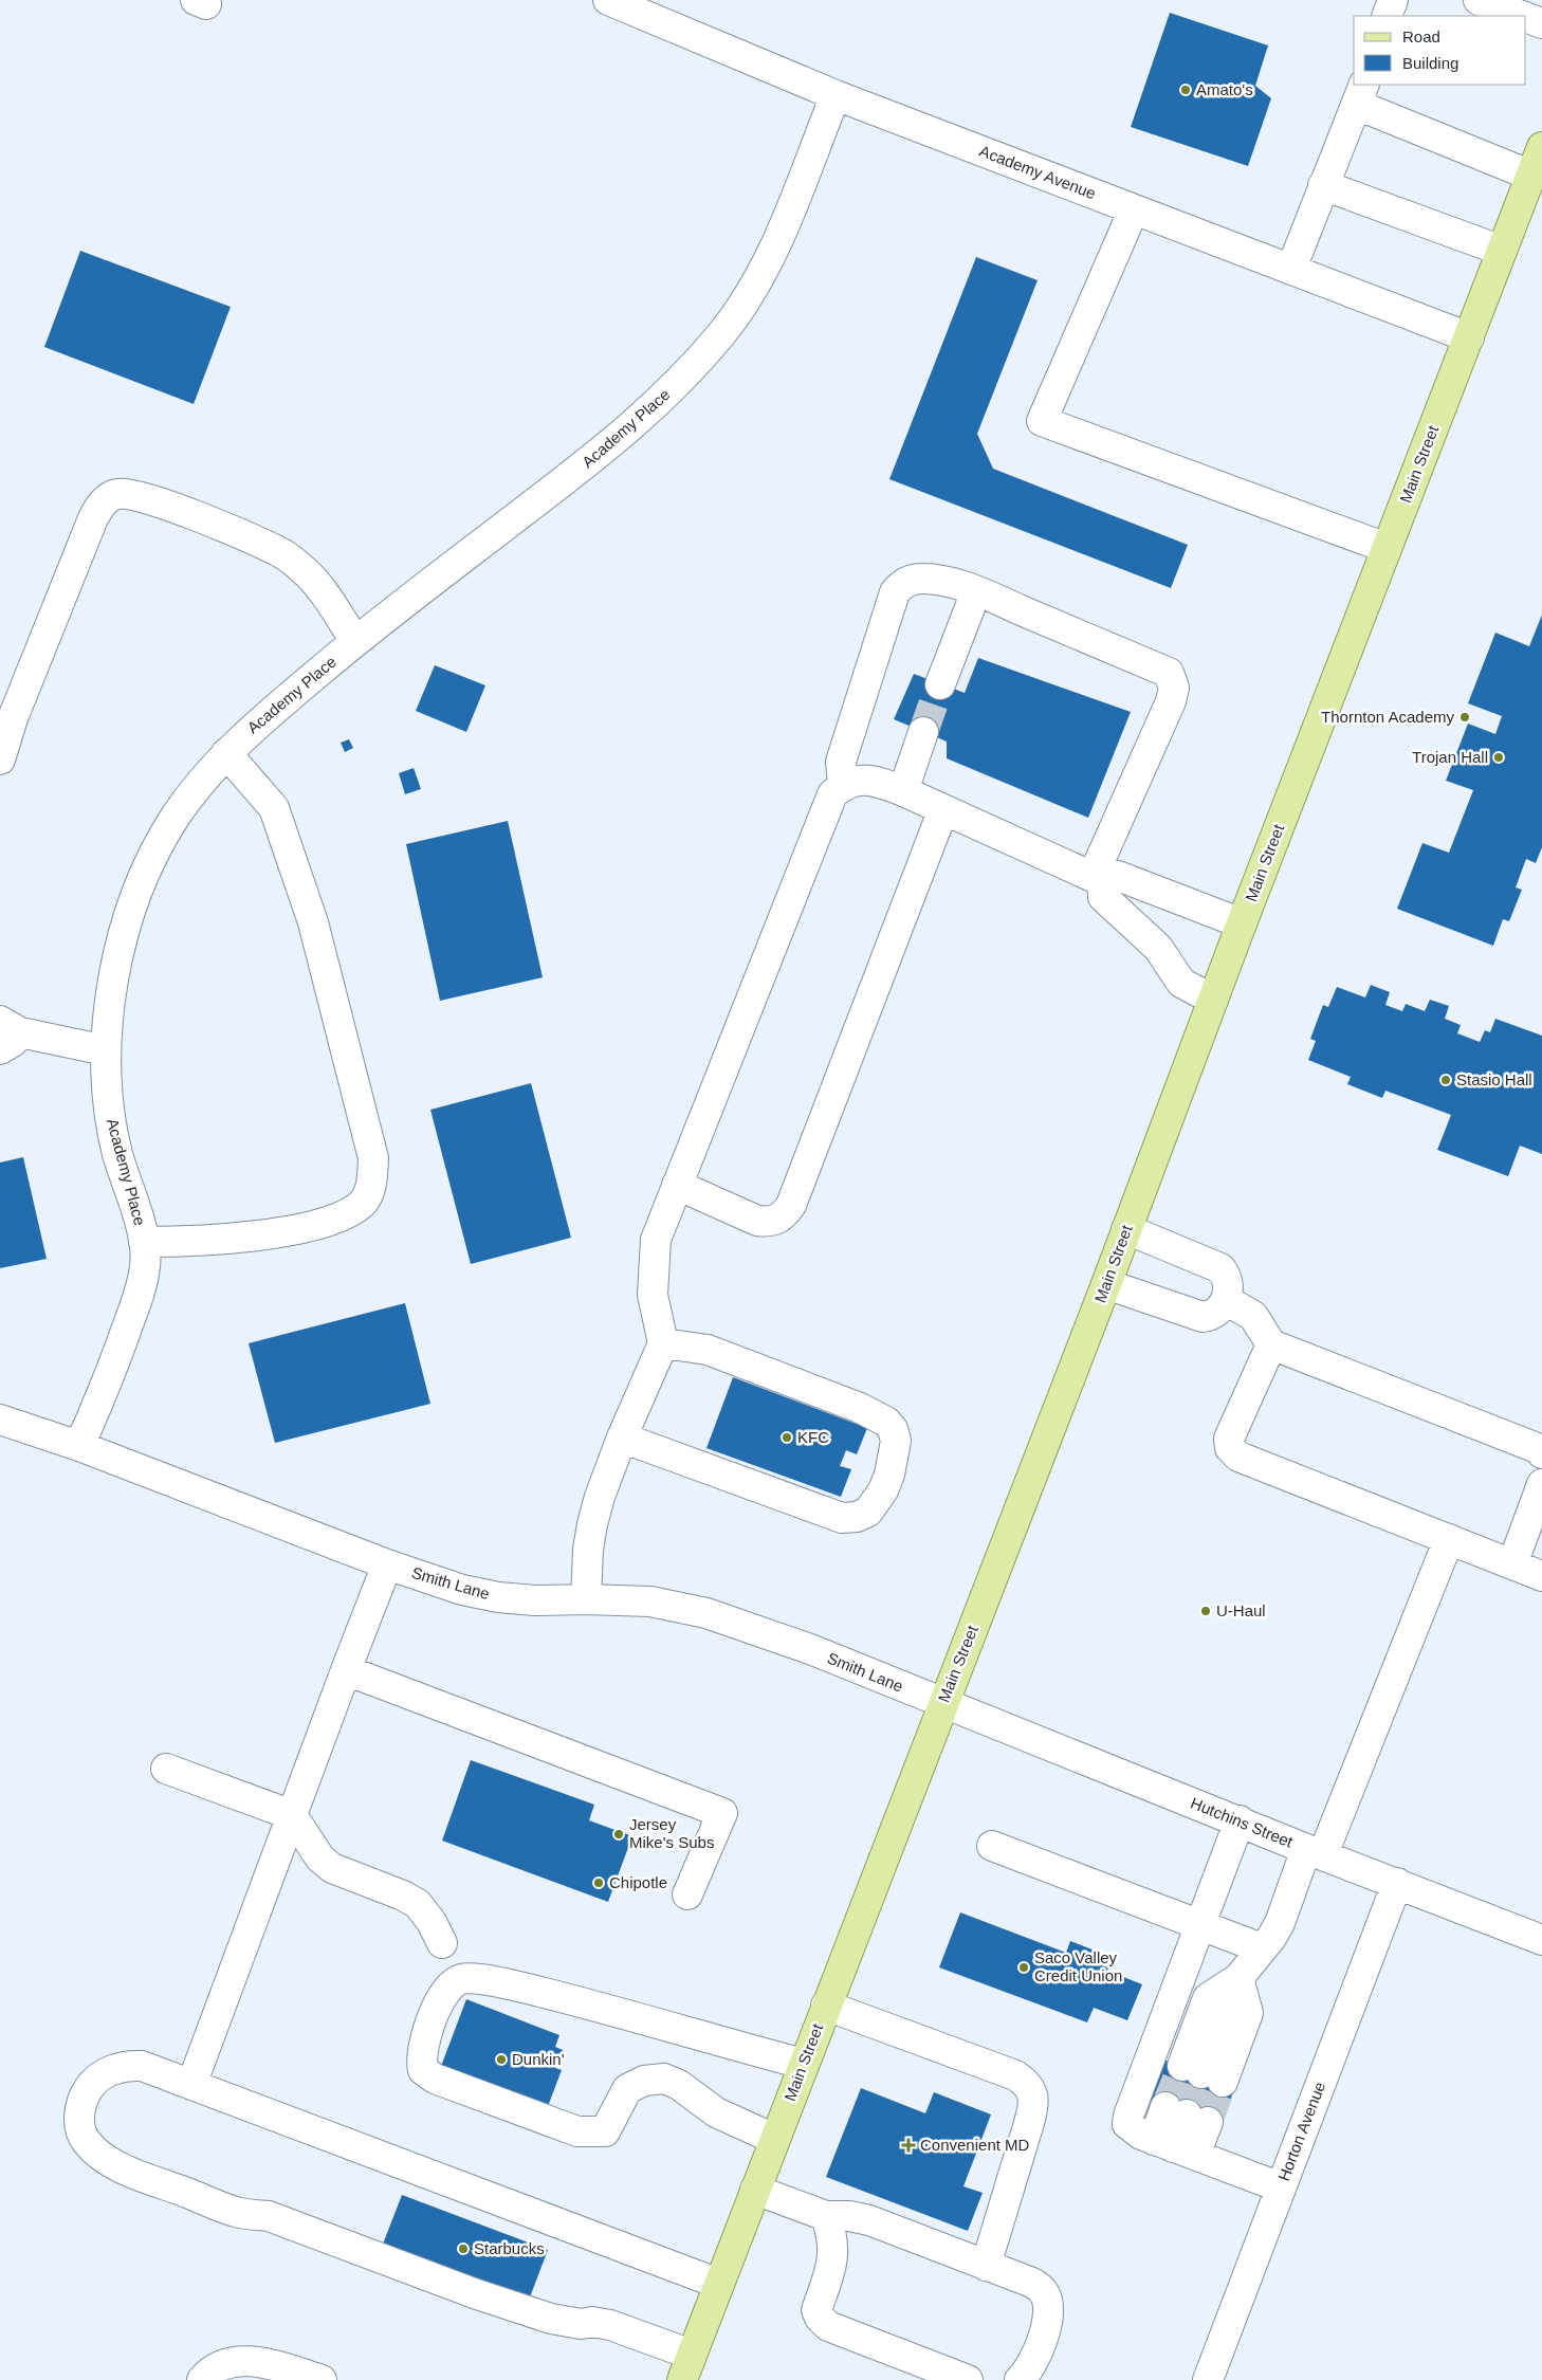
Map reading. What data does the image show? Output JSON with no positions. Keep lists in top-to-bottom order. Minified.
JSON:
{"streets":{"main road":["Main Street"],"street":["Academy Avenue","Academy Place","Smith Lane","Hutchins Street","Horton Avenue"]},"crossings":[["Academy Avenue","Academy Place"],["Academy Avenue","Main Street"],["Academy Place","Smith Lane"],["Main Street","Smith Lane"],["Main Street","Hutchins Street"],["Smith Lane","Hutchins Street"],["Hutchins Street","Horton Avenue"]],"places":{"other":["Amato's","Thornton Academy","Trojan Hall","Stasio Hall","KFC","U-Haul","Jersey Mike's Subs","Chipotle","Saco Valley Credit Union","Dunkin'","Starbucks"],"health":["Convenient MD"]},"legend":["Road","Building"]}
